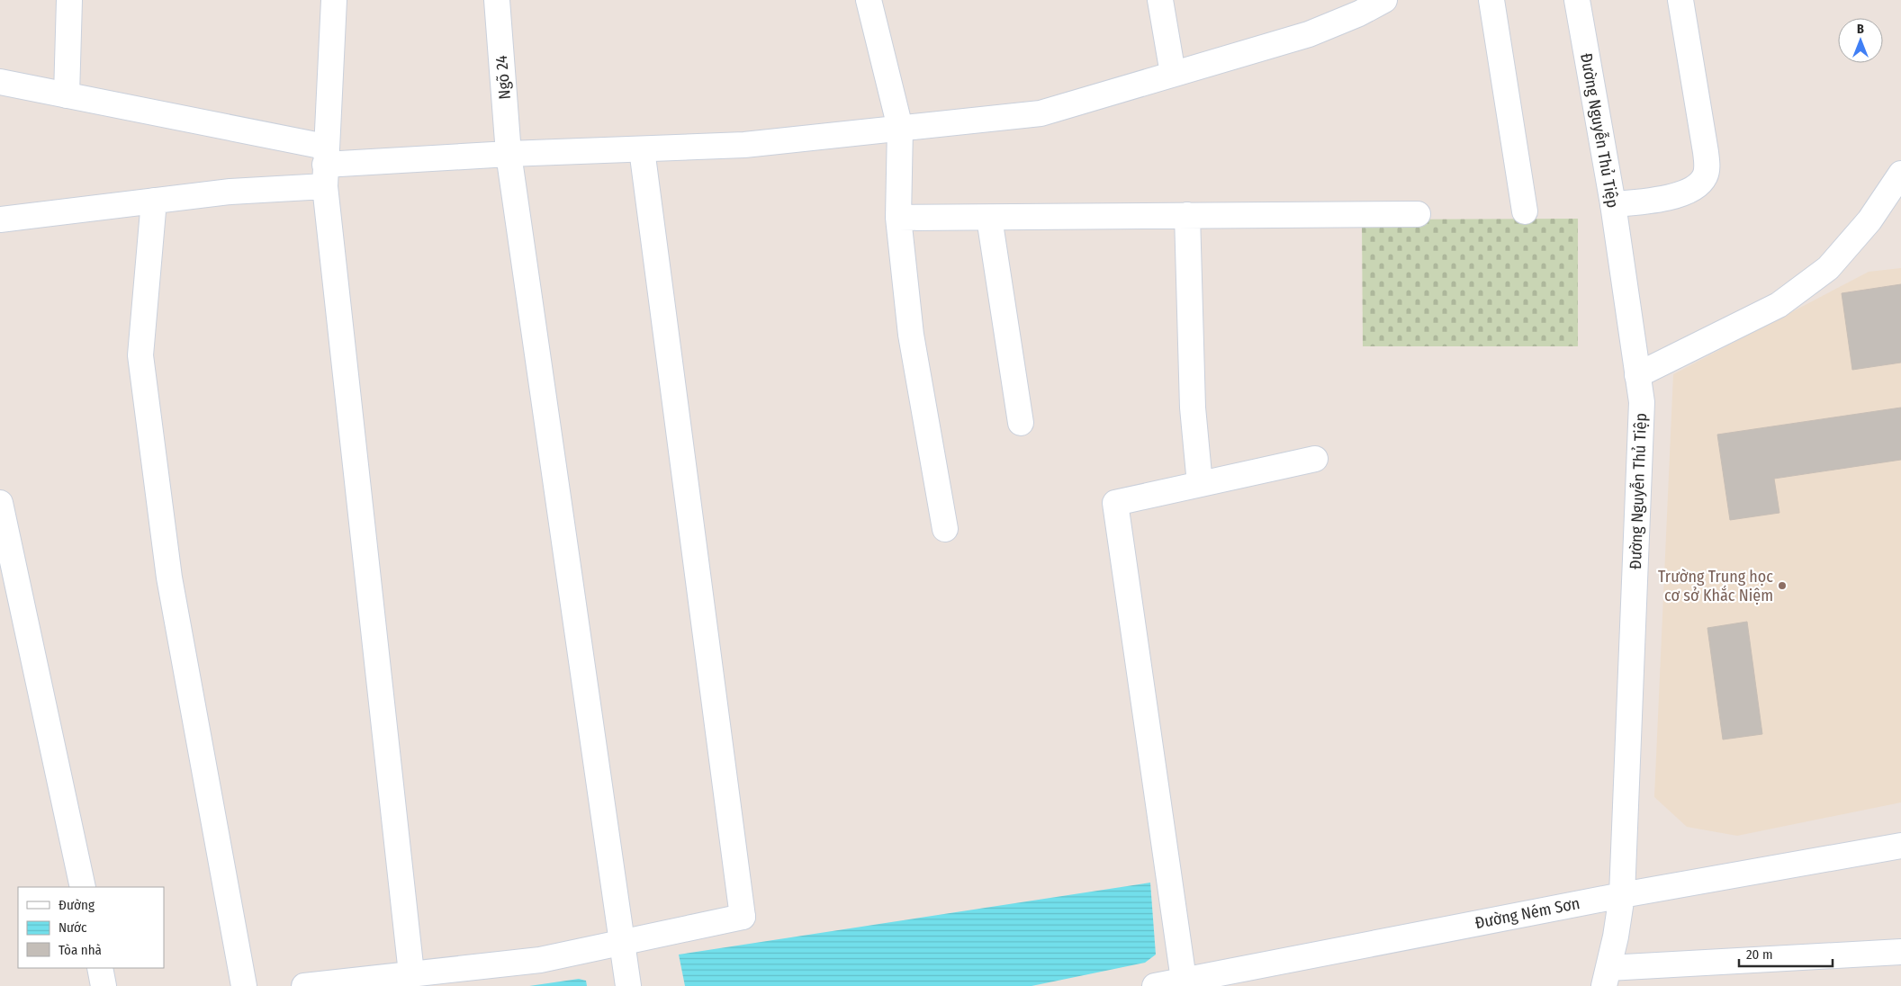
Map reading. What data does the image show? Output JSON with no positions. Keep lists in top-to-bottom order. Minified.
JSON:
{"streets":{"street":["Ngõ 24","Đường Nguyễn Thủ Tiệp","Đường Ném Sơn"]},"crossings":[["Đường Nguyễn Thủ Tiệp","Đường Ném Sơn"]],"places":["Trường Trung học cơ sở Khắc Niệm"],"legend":["Đường","Nước","Tòa nhà"],"scale_bar":"20 m","north":"top"}
